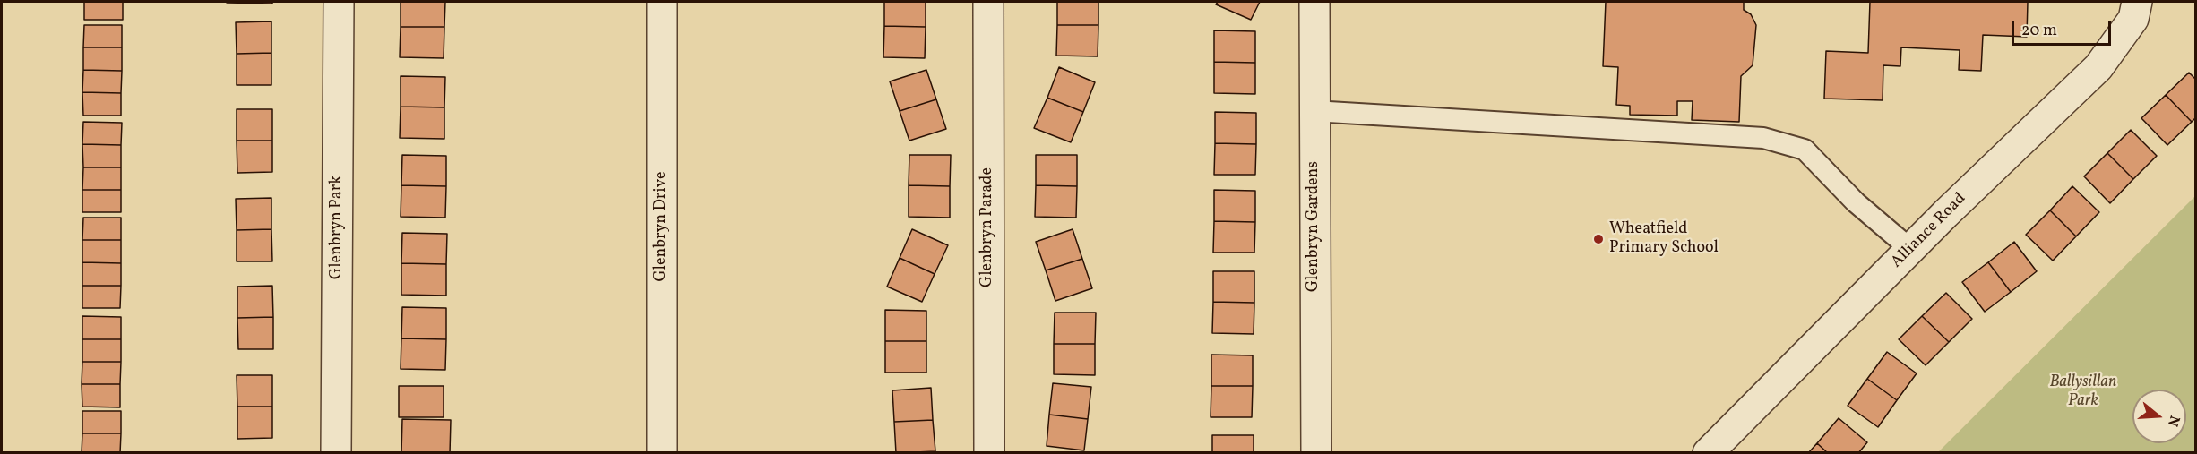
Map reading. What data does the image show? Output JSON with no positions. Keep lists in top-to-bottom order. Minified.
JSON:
{"streets":{"street":["Glenbryn Drive","Glenbryn Gardens","Glenbryn Park","Glenbryn Parade","Alliance Road"]},"parks":["Ballysillan Park"],"places":["Wheatfield Primary School"],"scale_bar":"20 m","north":"right"}
